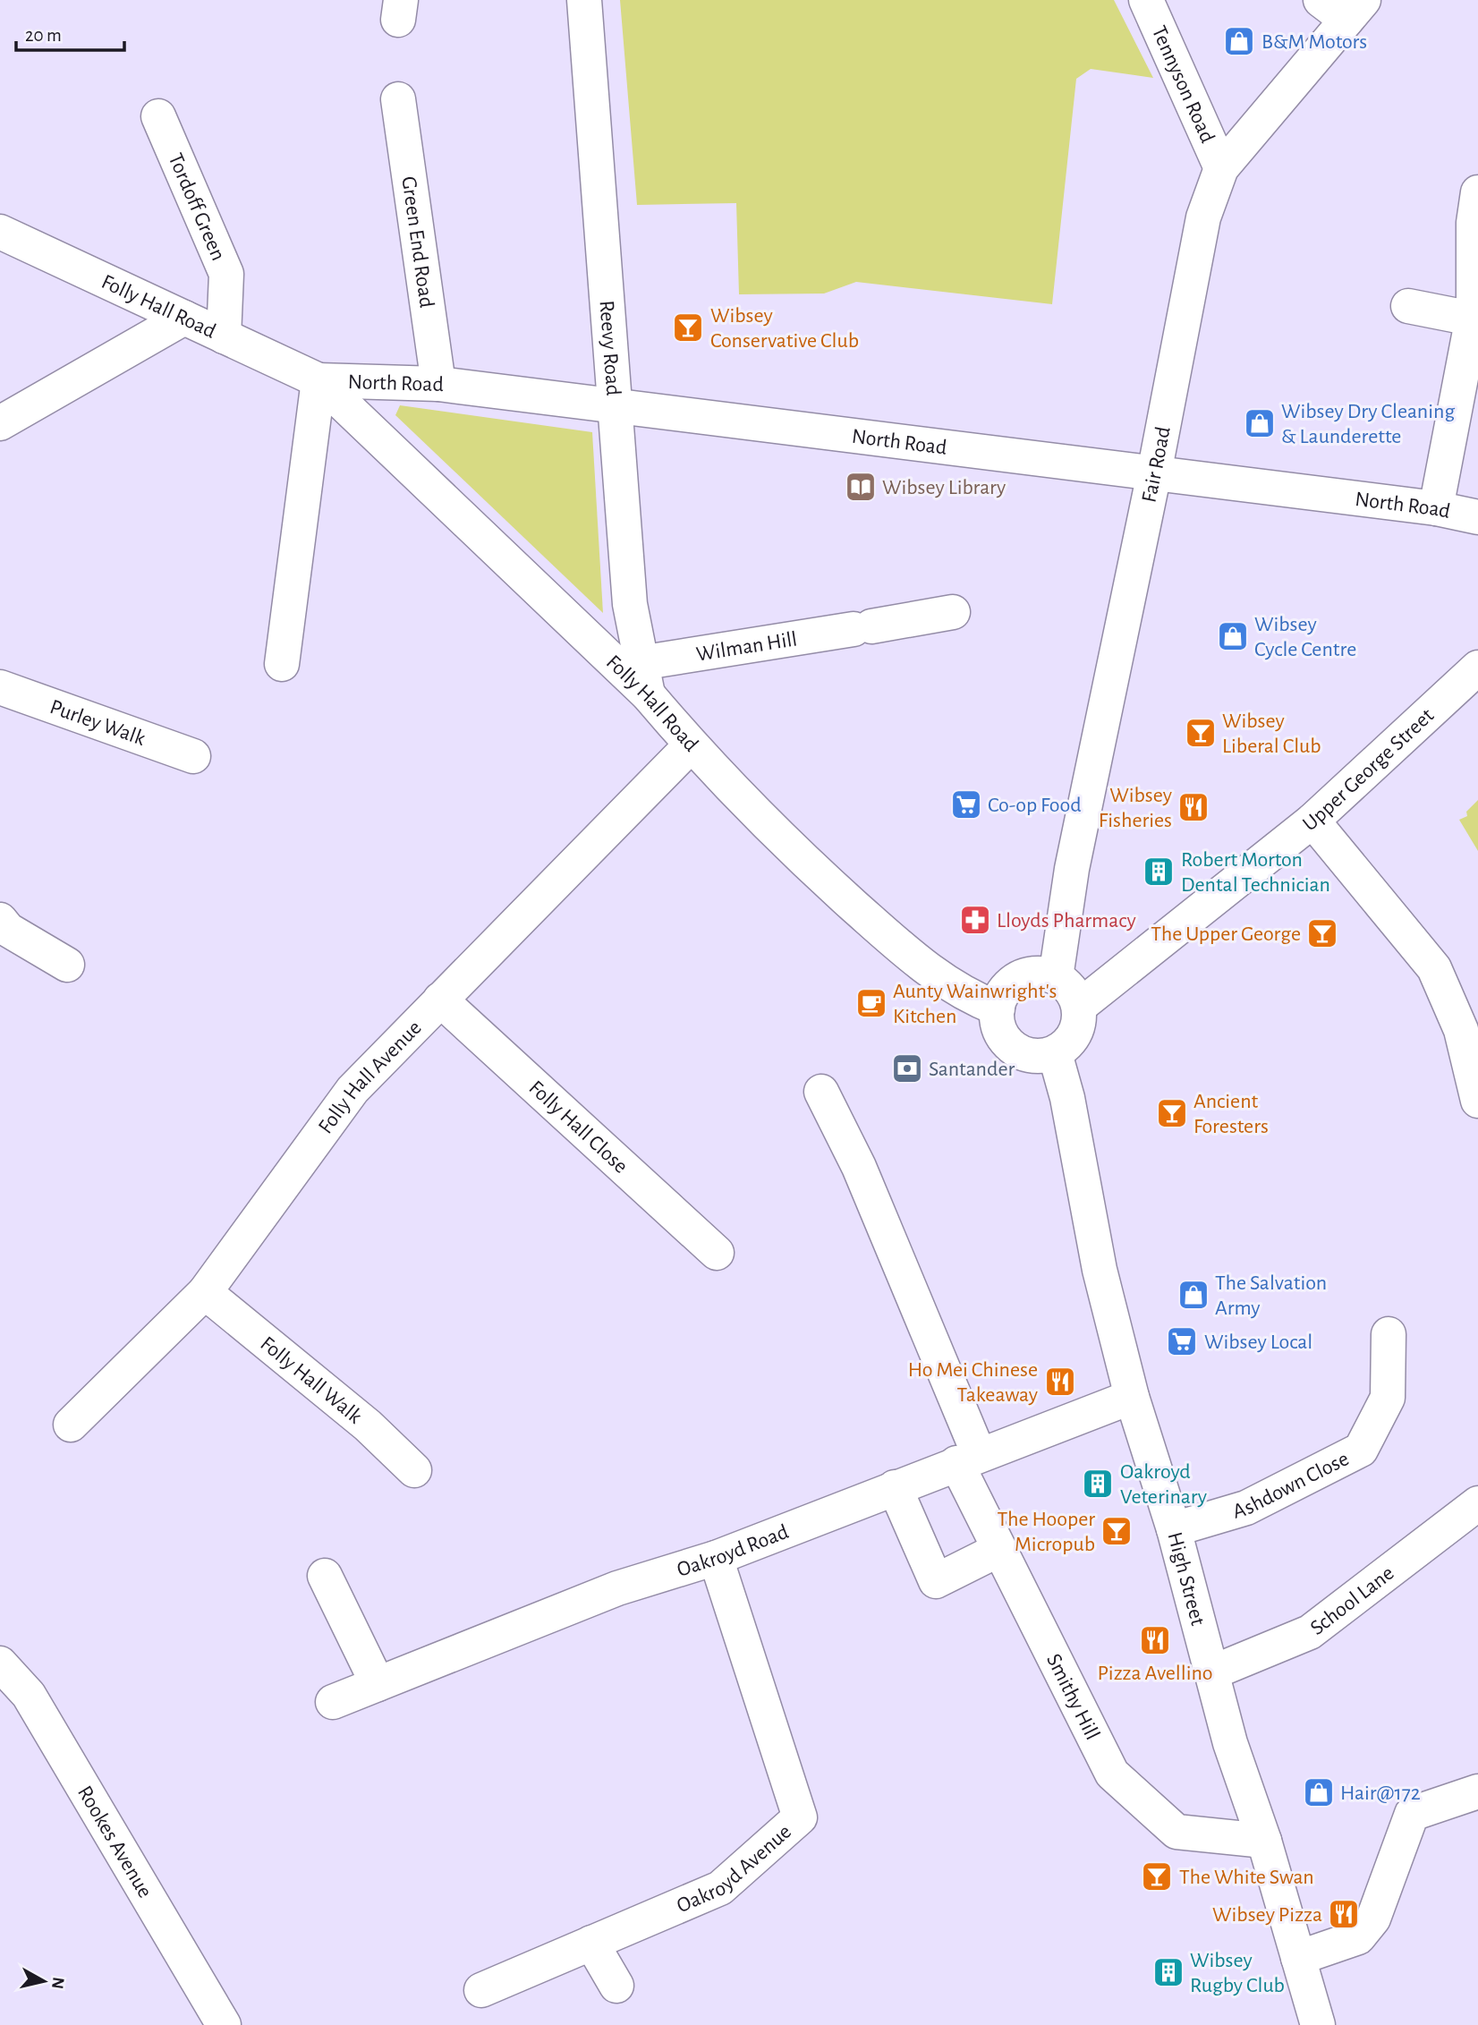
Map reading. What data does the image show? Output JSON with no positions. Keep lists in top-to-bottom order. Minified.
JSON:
{"streets":{"street":["Tennyson Road","Tordoff Green","Green End Road","Folly Hall Road","Reevy Road","North Road","Fair Road","Wilman Hill","Purley Walk","Upper George Street","Folly Hall Avenue","Folly Hall Close","Folly Hall Walk","Ashdown Close","Oakroyd Road","High Street","School Lane","Smithy Hill","Rookes Avenue","Oakroyd Avenue"]},"crossings":[["Tennyson Road","Fair Road"],["Tordoff Green","Folly Hall Road"],["Green End Road","North Road"],["Folly Hall Road","Reevy Road"],["Folly Hall Road","North Road"],["Folly Hall Road","Fair Road"],["Folly Hall Road","Wilman Hill"],["Folly Hall Road","Upper George Street"],["Folly Hall Road","Folly Hall Avenue"],["Folly Hall Road","High Street"],["Reevy Road","North Road"],["Reevy Road","Wilman Hill"],["North Road","Fair Road"],["Fair Road","Upper George Street"],["Fair Road","High Street"],["Upper George Street","High Street"],["Folly Hall Avenue","Folly Hall Close"],["Folly Hall Avenue","Folly Hall Walk"],["Ashdown Close","High Street"],["Oakroyd Road","High Street"],["Oakroyd Road","Smithy Hill"],["Oakroyd Road","Oakroyd Avenue"],["High Street","School Lane"],["High Street","Smithy Hill"]],"places":{"shop":["B&M Motors","Wibsey Dry Cleaning & Launderette","Wibsey Cycle Centre","The Salvation Army","Hair@172"],"bar":["Wibsey Conservative Club","Wibsey Liberal Club","The Upper George","Ancient Foresters","The Hooper Micropub","The White Swan"],"library":["Wibsey Library"],"supermarket":["Co-op Food","Wibsey Local"],"restaurant":["Wibsey Fisheries","Ho Mei Chinese Takeaway","Pizza Avellino","Wibsey Pizza"],"building":["Robert Morton Dental Technician","Oakroyd Veterinary","Wibsey Rugby Club"],"pharmacy":["Lloyds Pharmacy"],"cafe":["Aunty Wainwright's Kitchen"],"bank":["Santander"]},"scale_bar":"20 m","north":"right"}
